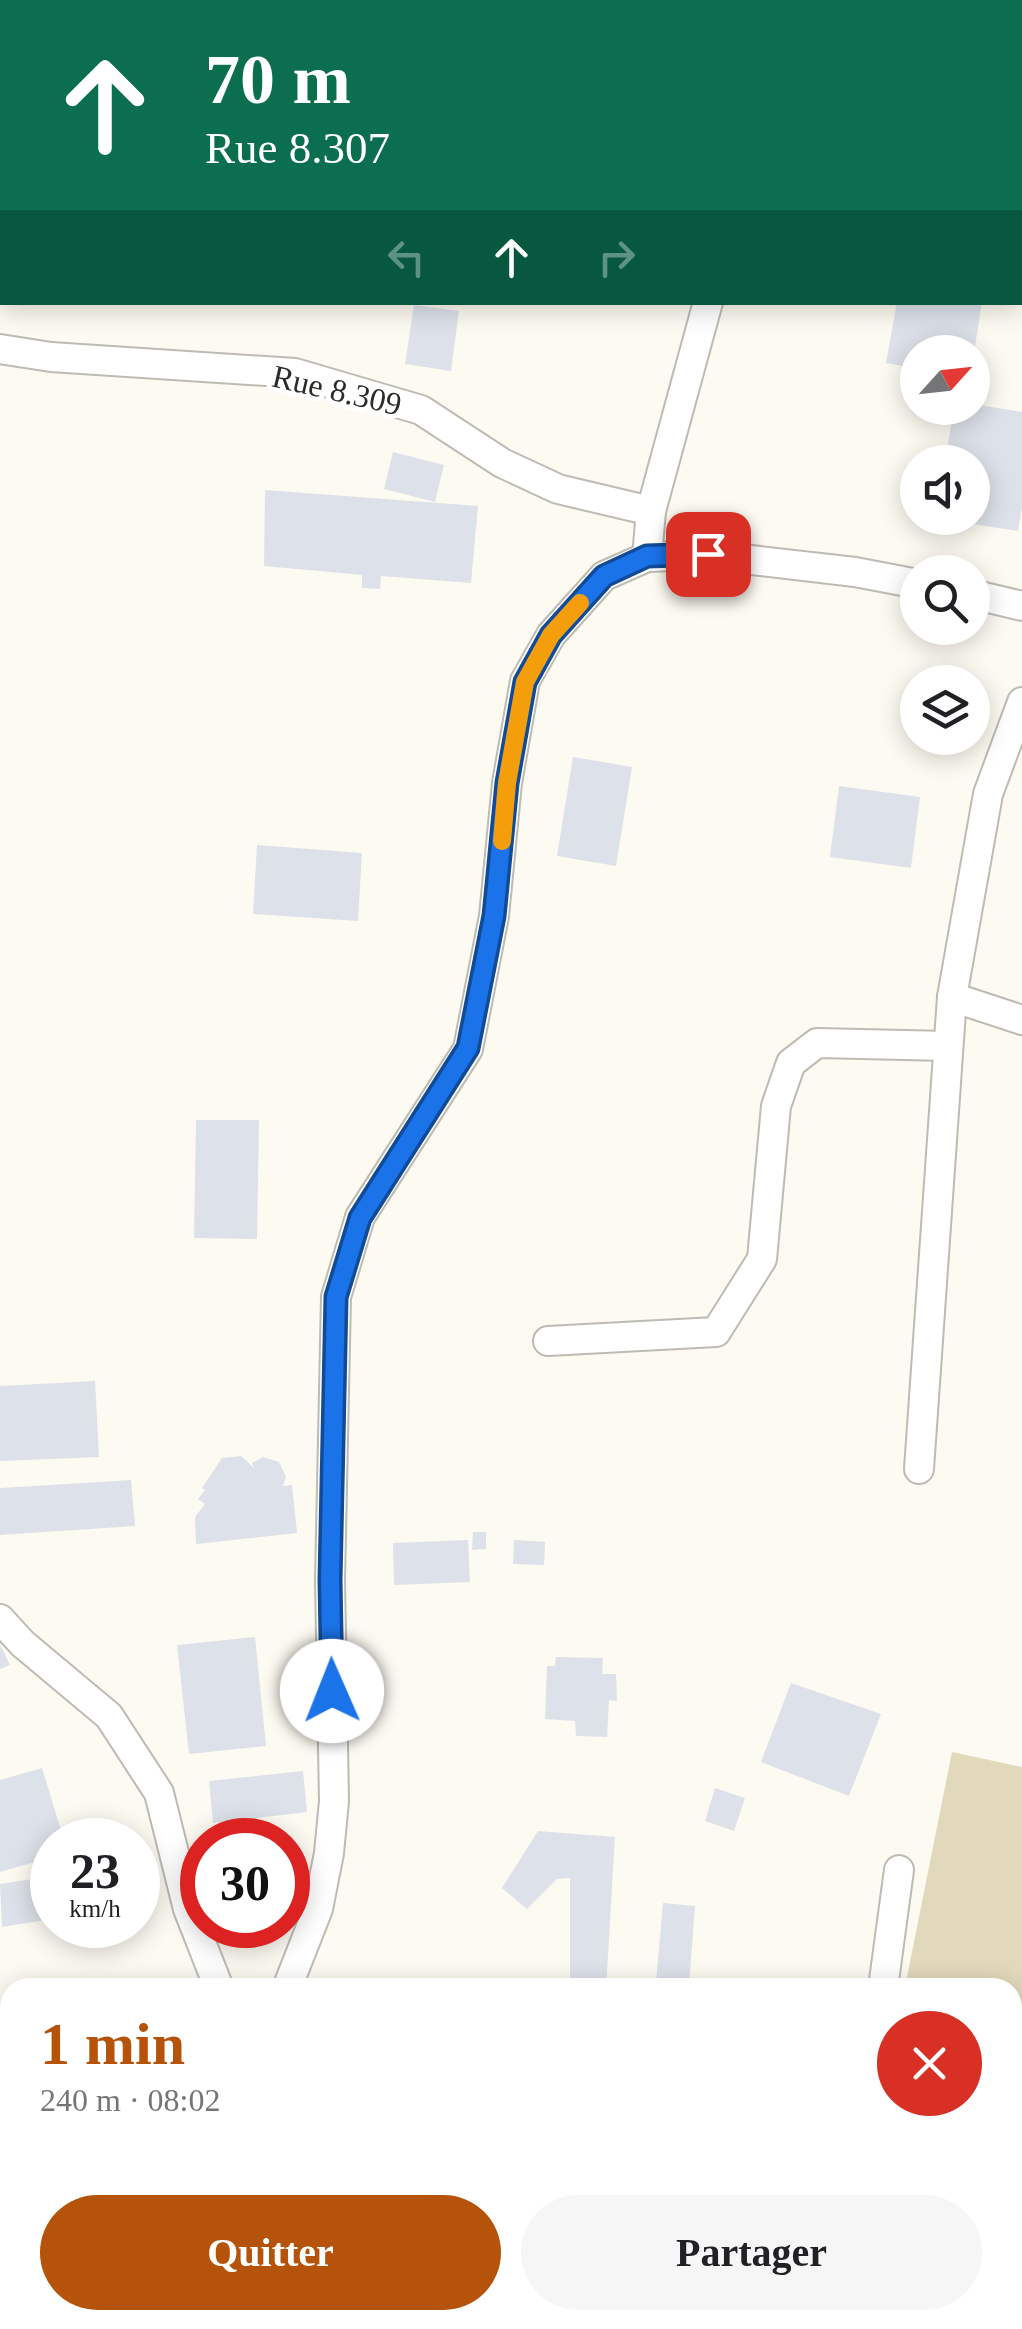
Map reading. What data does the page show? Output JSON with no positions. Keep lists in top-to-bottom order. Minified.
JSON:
{"streets":{"street":["Rue 8.309"]},"north":"top right","page":{"turn":["70 m","Rue 8.307"],"speed":"23 km/h","limit":"30","heading":["1 min","240 m · 08:02"],"buttons":["Quitter","Partager"]}}
